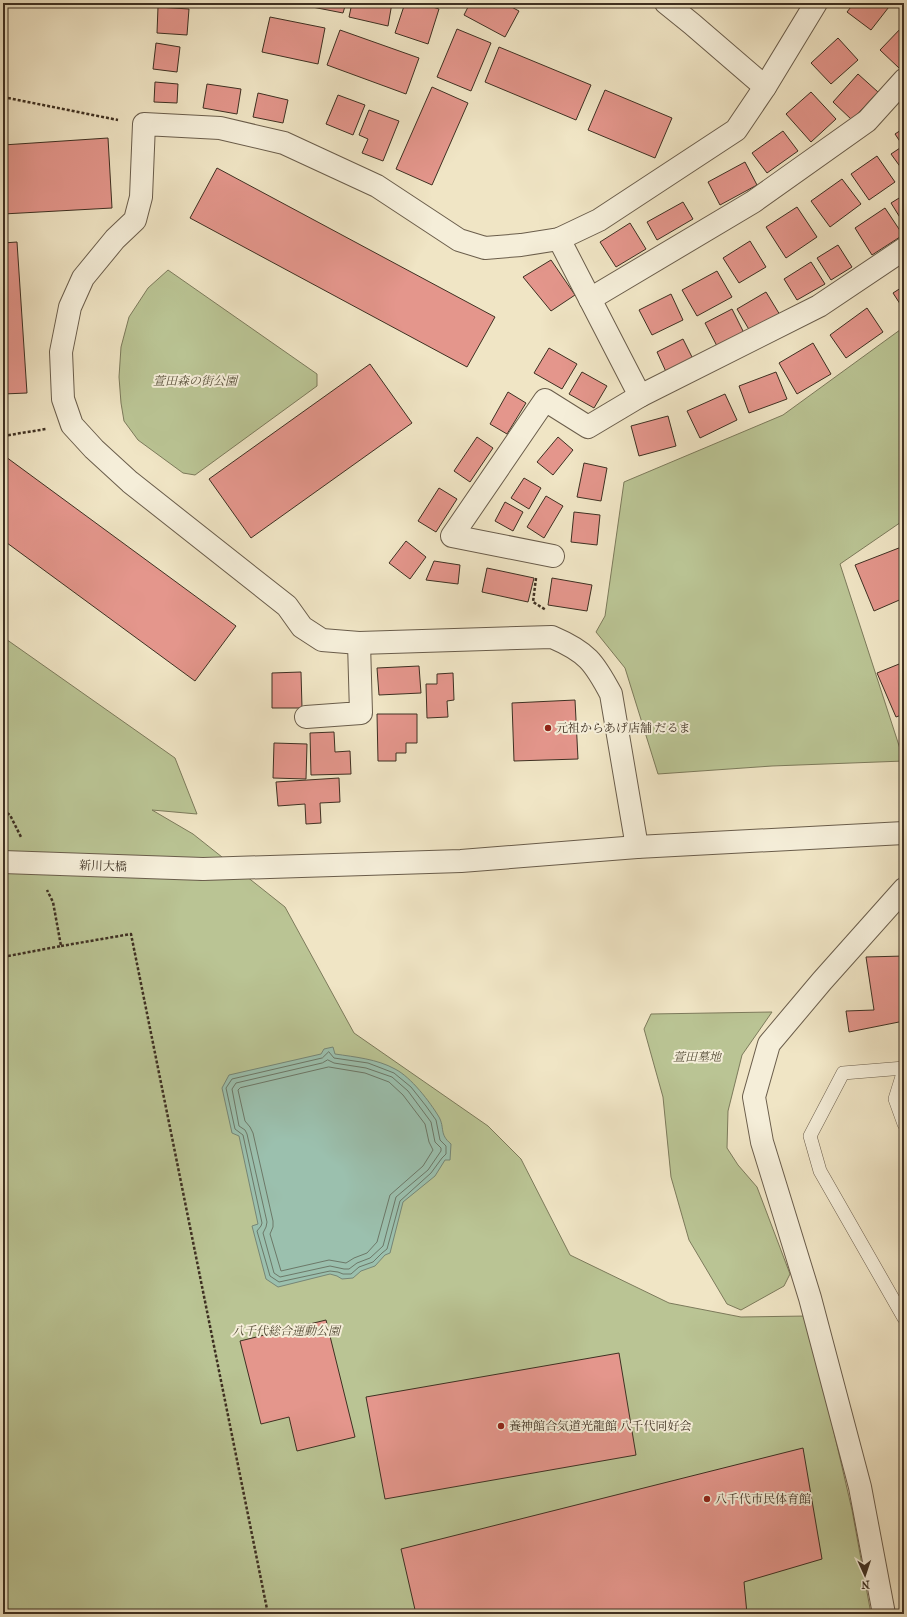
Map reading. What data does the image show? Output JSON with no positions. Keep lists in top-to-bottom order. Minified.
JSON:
{"streets":{"street":["新川大橋"]},"parks":["萱田森の街公園","萱田墓地","八千代総合運動公園"],"places":["元祖からあげ店舗 だるま","養神館合気道光龍館 八千代同好会","八千代市民体育館"],"north":"bottom"}
